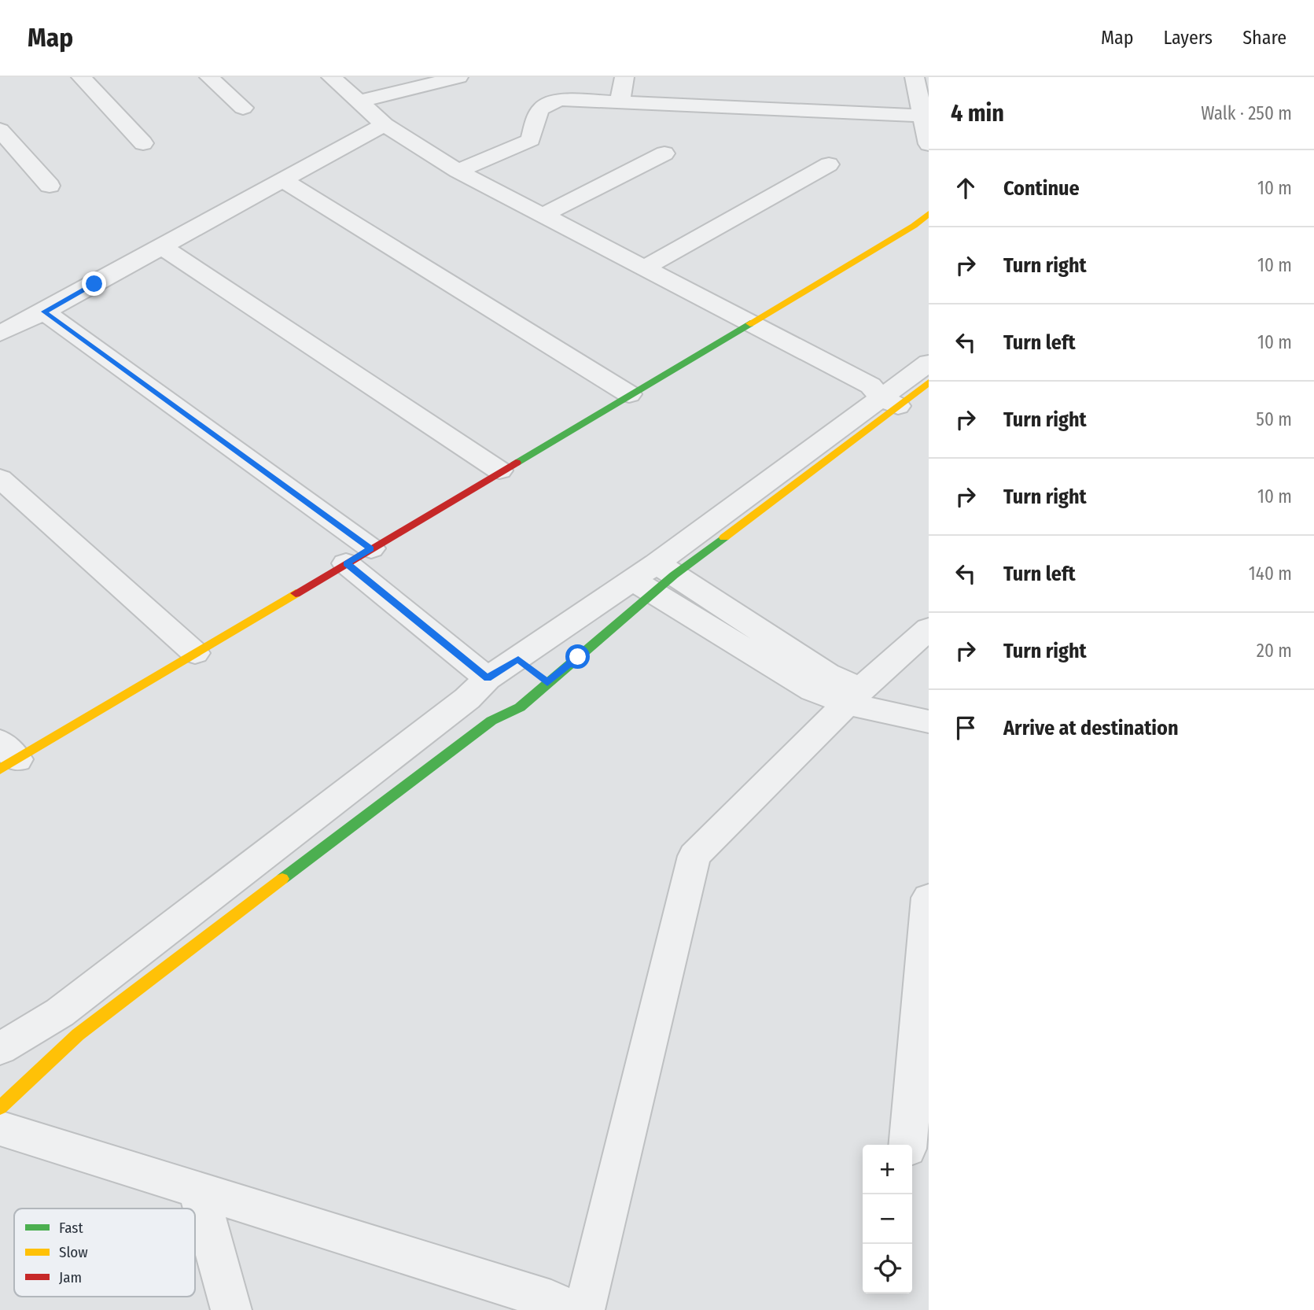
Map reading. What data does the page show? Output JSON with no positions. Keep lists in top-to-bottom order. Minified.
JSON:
{"legend":["Fast","Slow","Jam"],"page":{"header":"Map","nav":["Map","Layers","Share"],"heading":["4 min","Walk · 250 m"],"list":[["Continue","10 m"],["Turn right","10 m"],["Turn left","10 m"],["Turn right","50 m"],["Turn right","10 m"],["Turn left","140 m"],["Turn right","20 m"],"Arrive at destination"],"map_buttons":["+","−"]}}
